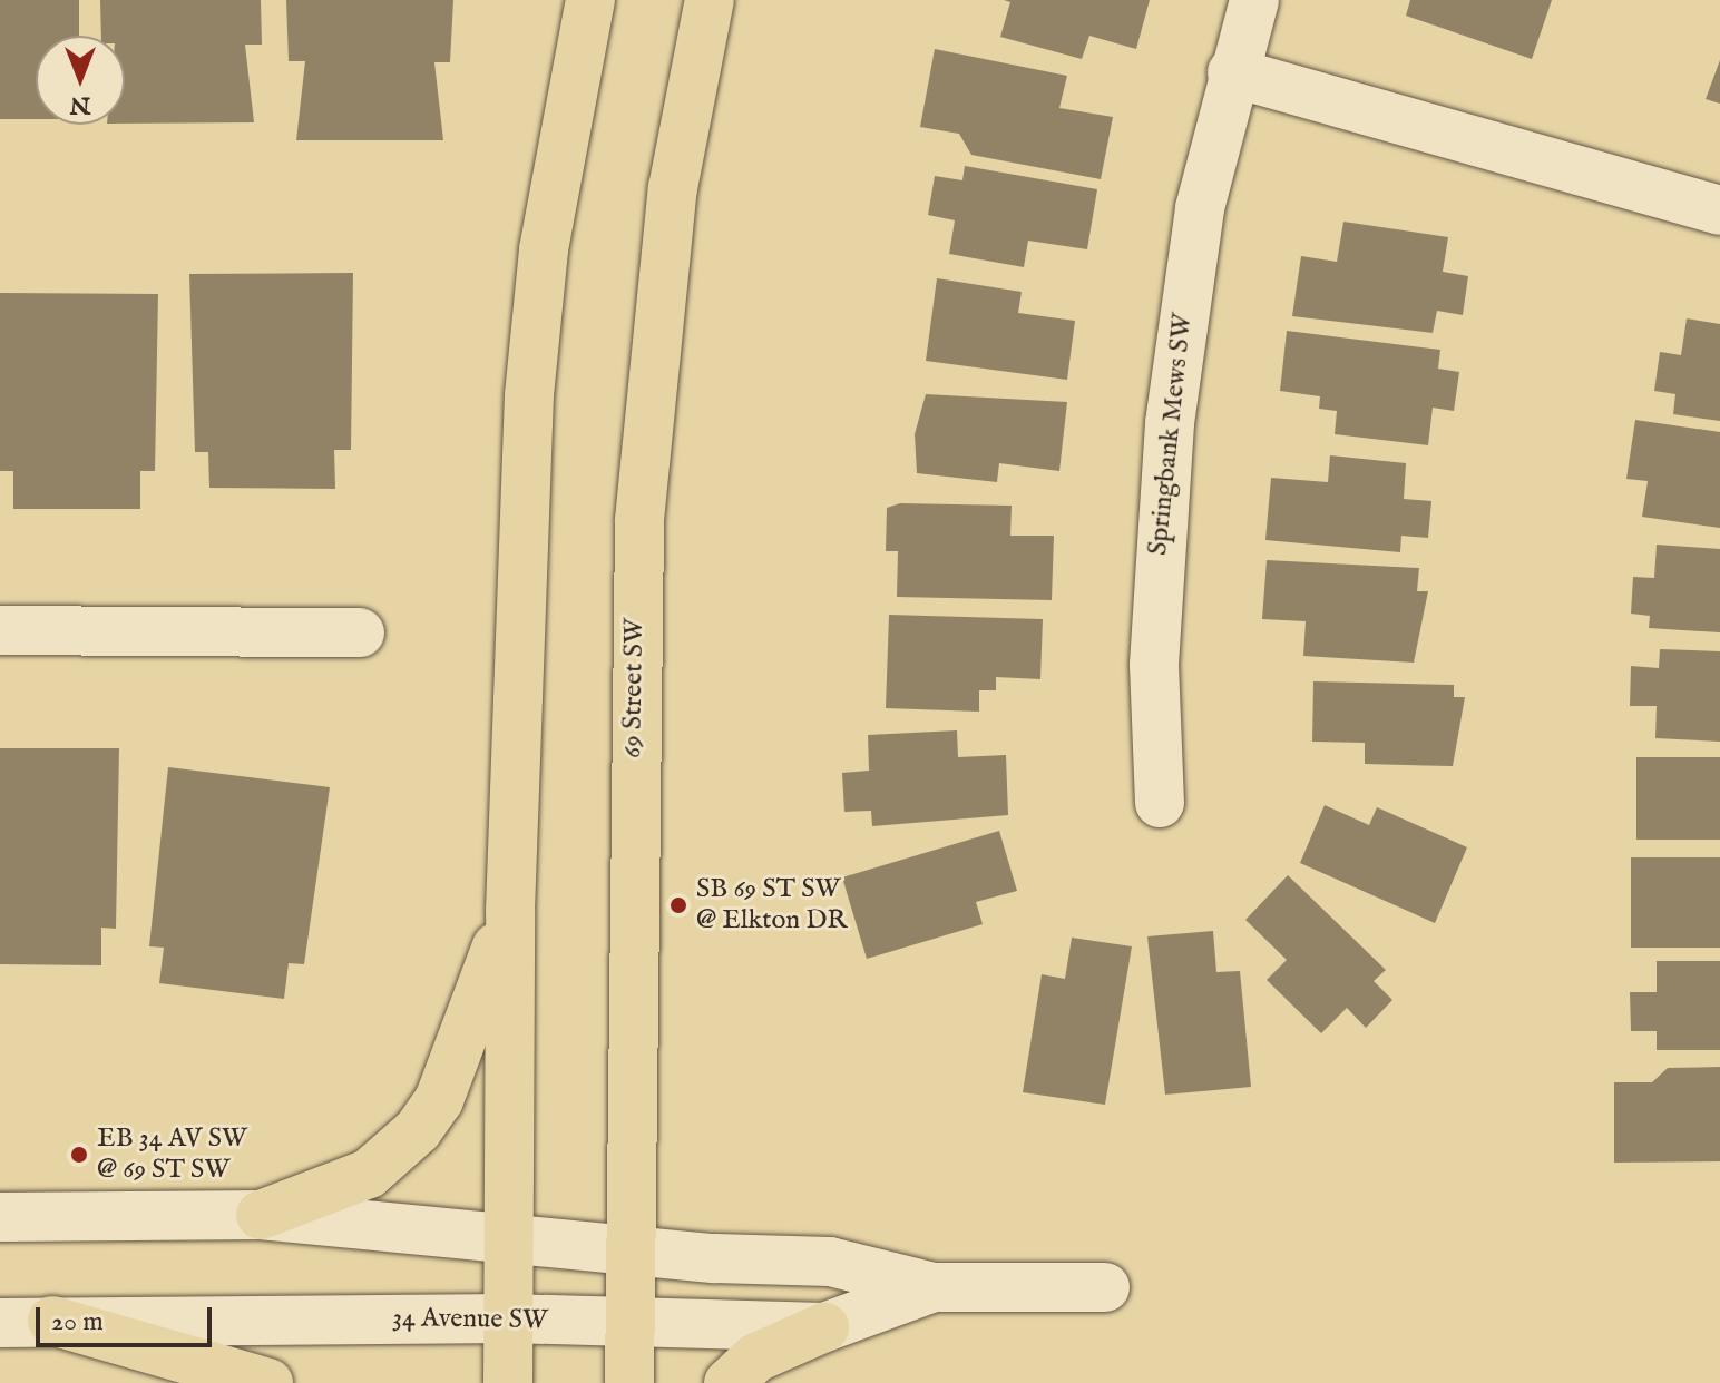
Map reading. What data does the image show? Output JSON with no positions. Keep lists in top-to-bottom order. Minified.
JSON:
{"streets":{"main road":["69 Street SW"],"street":["Springbank Mews SW","34 Avenue SW"]},"crossings":[["69 Street SW","34 Avenue SW"]],"places":["SB 69 ST SW @ Elkton DR","EB 34 AV SW @ 69 ST SW"],"scale_bar":"20 m","north":"bottom"}
